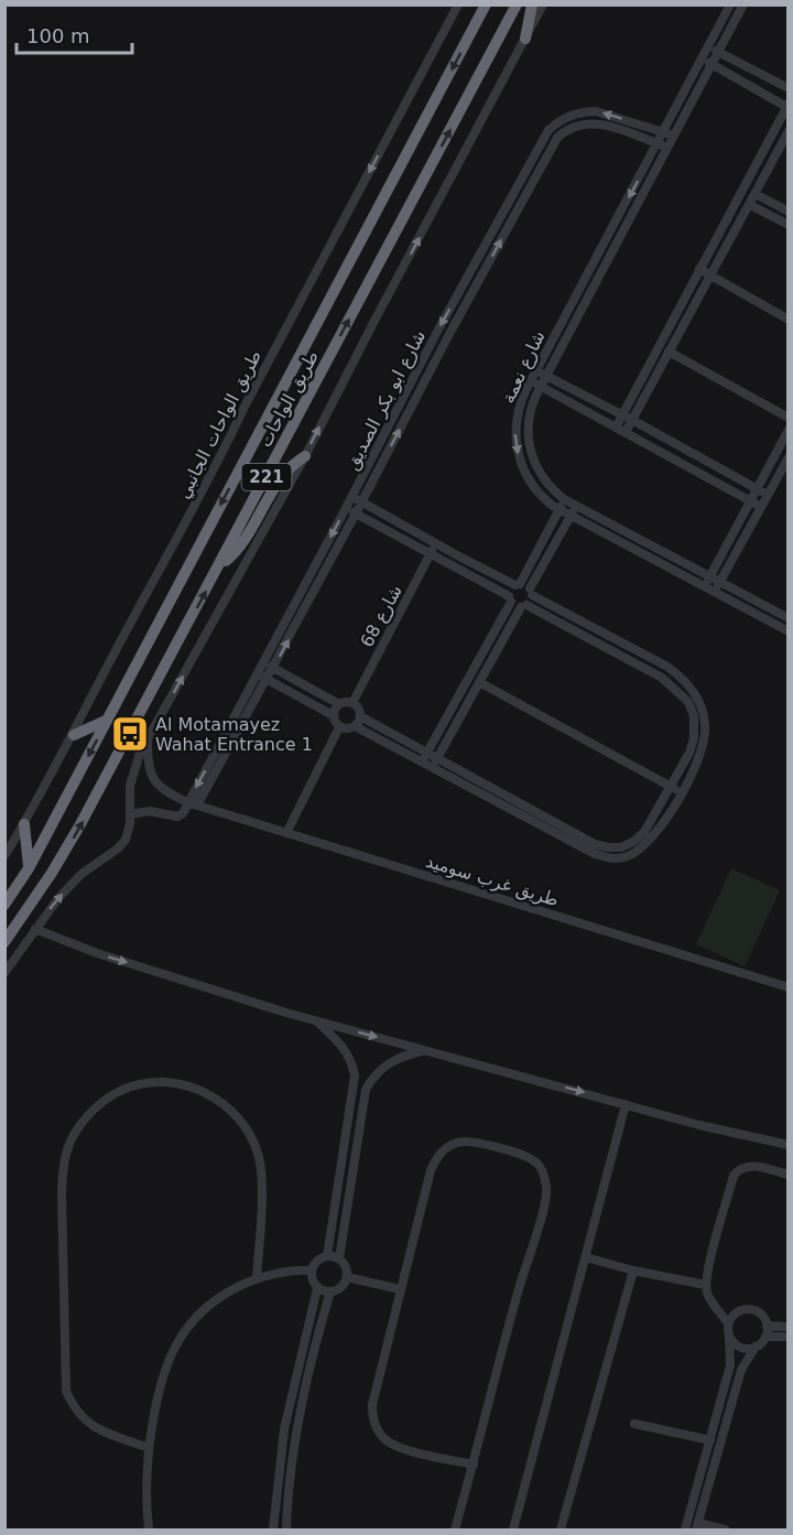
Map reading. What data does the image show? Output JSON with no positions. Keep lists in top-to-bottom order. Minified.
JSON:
{"streets":{"highway":["طريق الواحات","221"],"street":["شارع نعمة","شارع ابو بكر الصديق","طريق الواحات الجانبي","شارع 68","طريق غرب سوميد"]},"crossings":[["شارع نعمة","شارع ابو بكر الصديق"],["شارع ابو بكر الصديق","طريق غرب سوميد"]],"places":{"bus stop":["Al Motamayez Wahat Entrance 1"]},"scale_bar":"100 m"}
